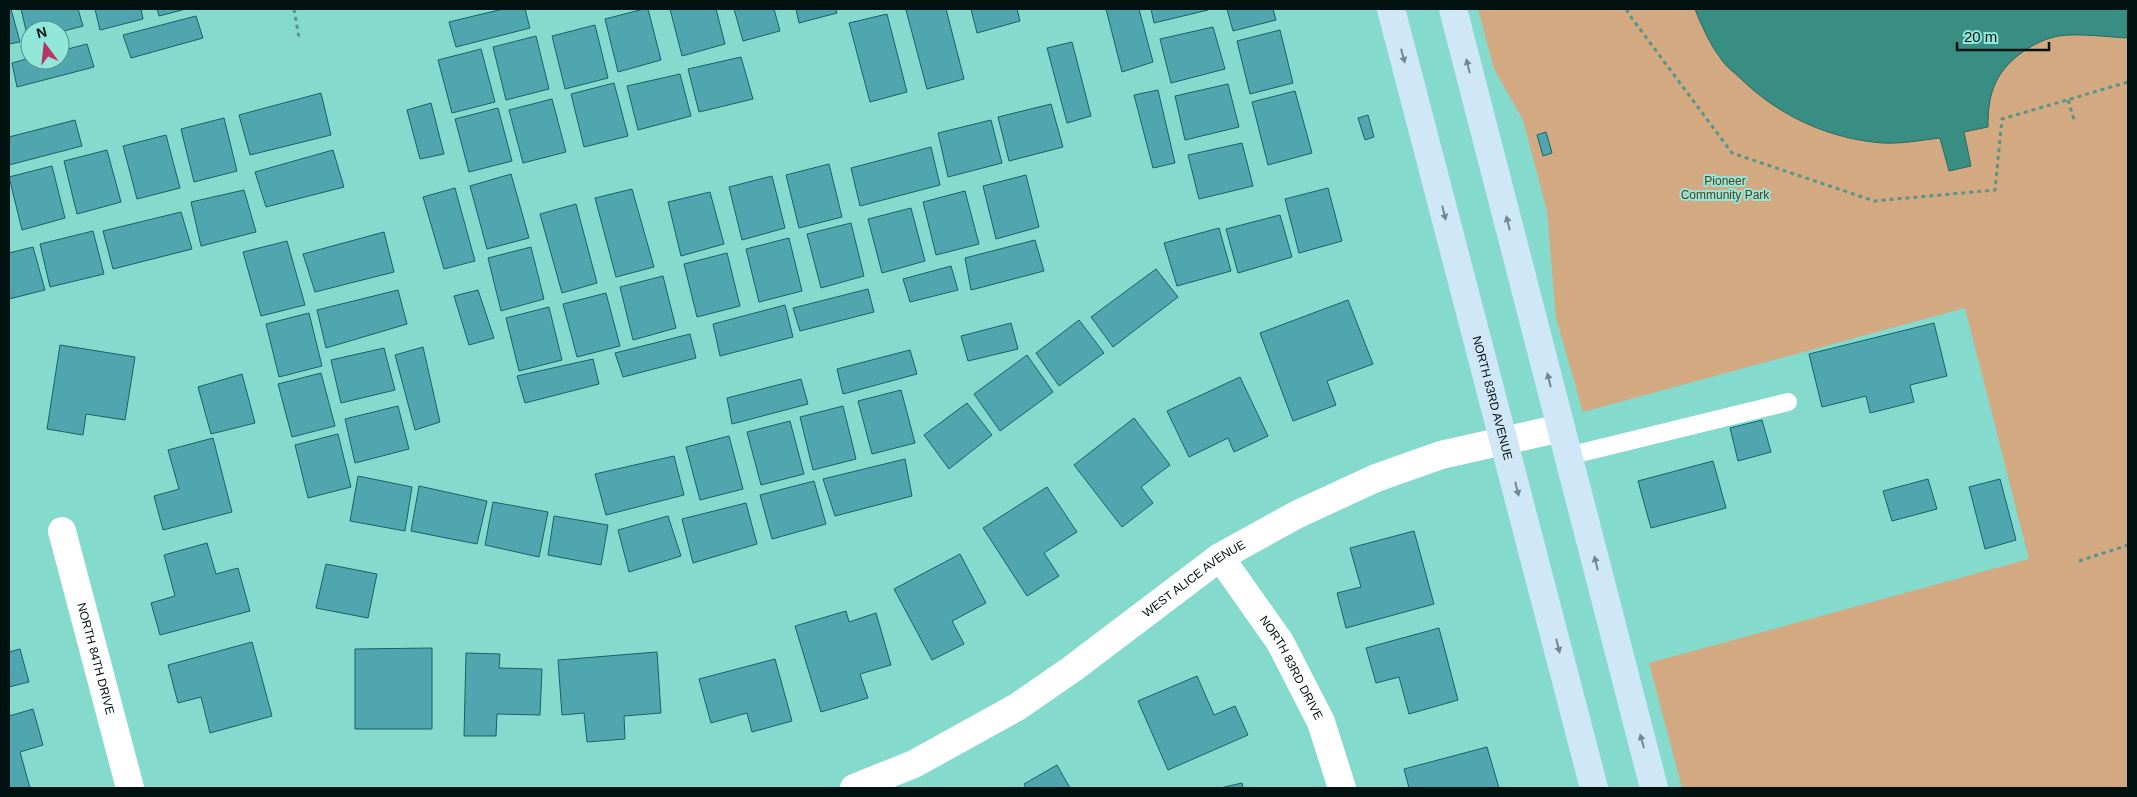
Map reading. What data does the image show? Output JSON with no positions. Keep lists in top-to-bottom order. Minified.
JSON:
{"streets":{"main road":["NORTH 83RD AVENUE"],"street":["WEST ALICE AVENUE","NORTH 84TH DRIVE","NORTH 83RD DRIVE"]},"crossings":[["NORTH 83RD AVENUE","WEST ALICE AVENUE"],["WEST ALICE AVENUE","NORTH 83RD DRIVE"]],"parks":["Pioneer Community Park"],"scale_bar":"20 m","north":"top"}
